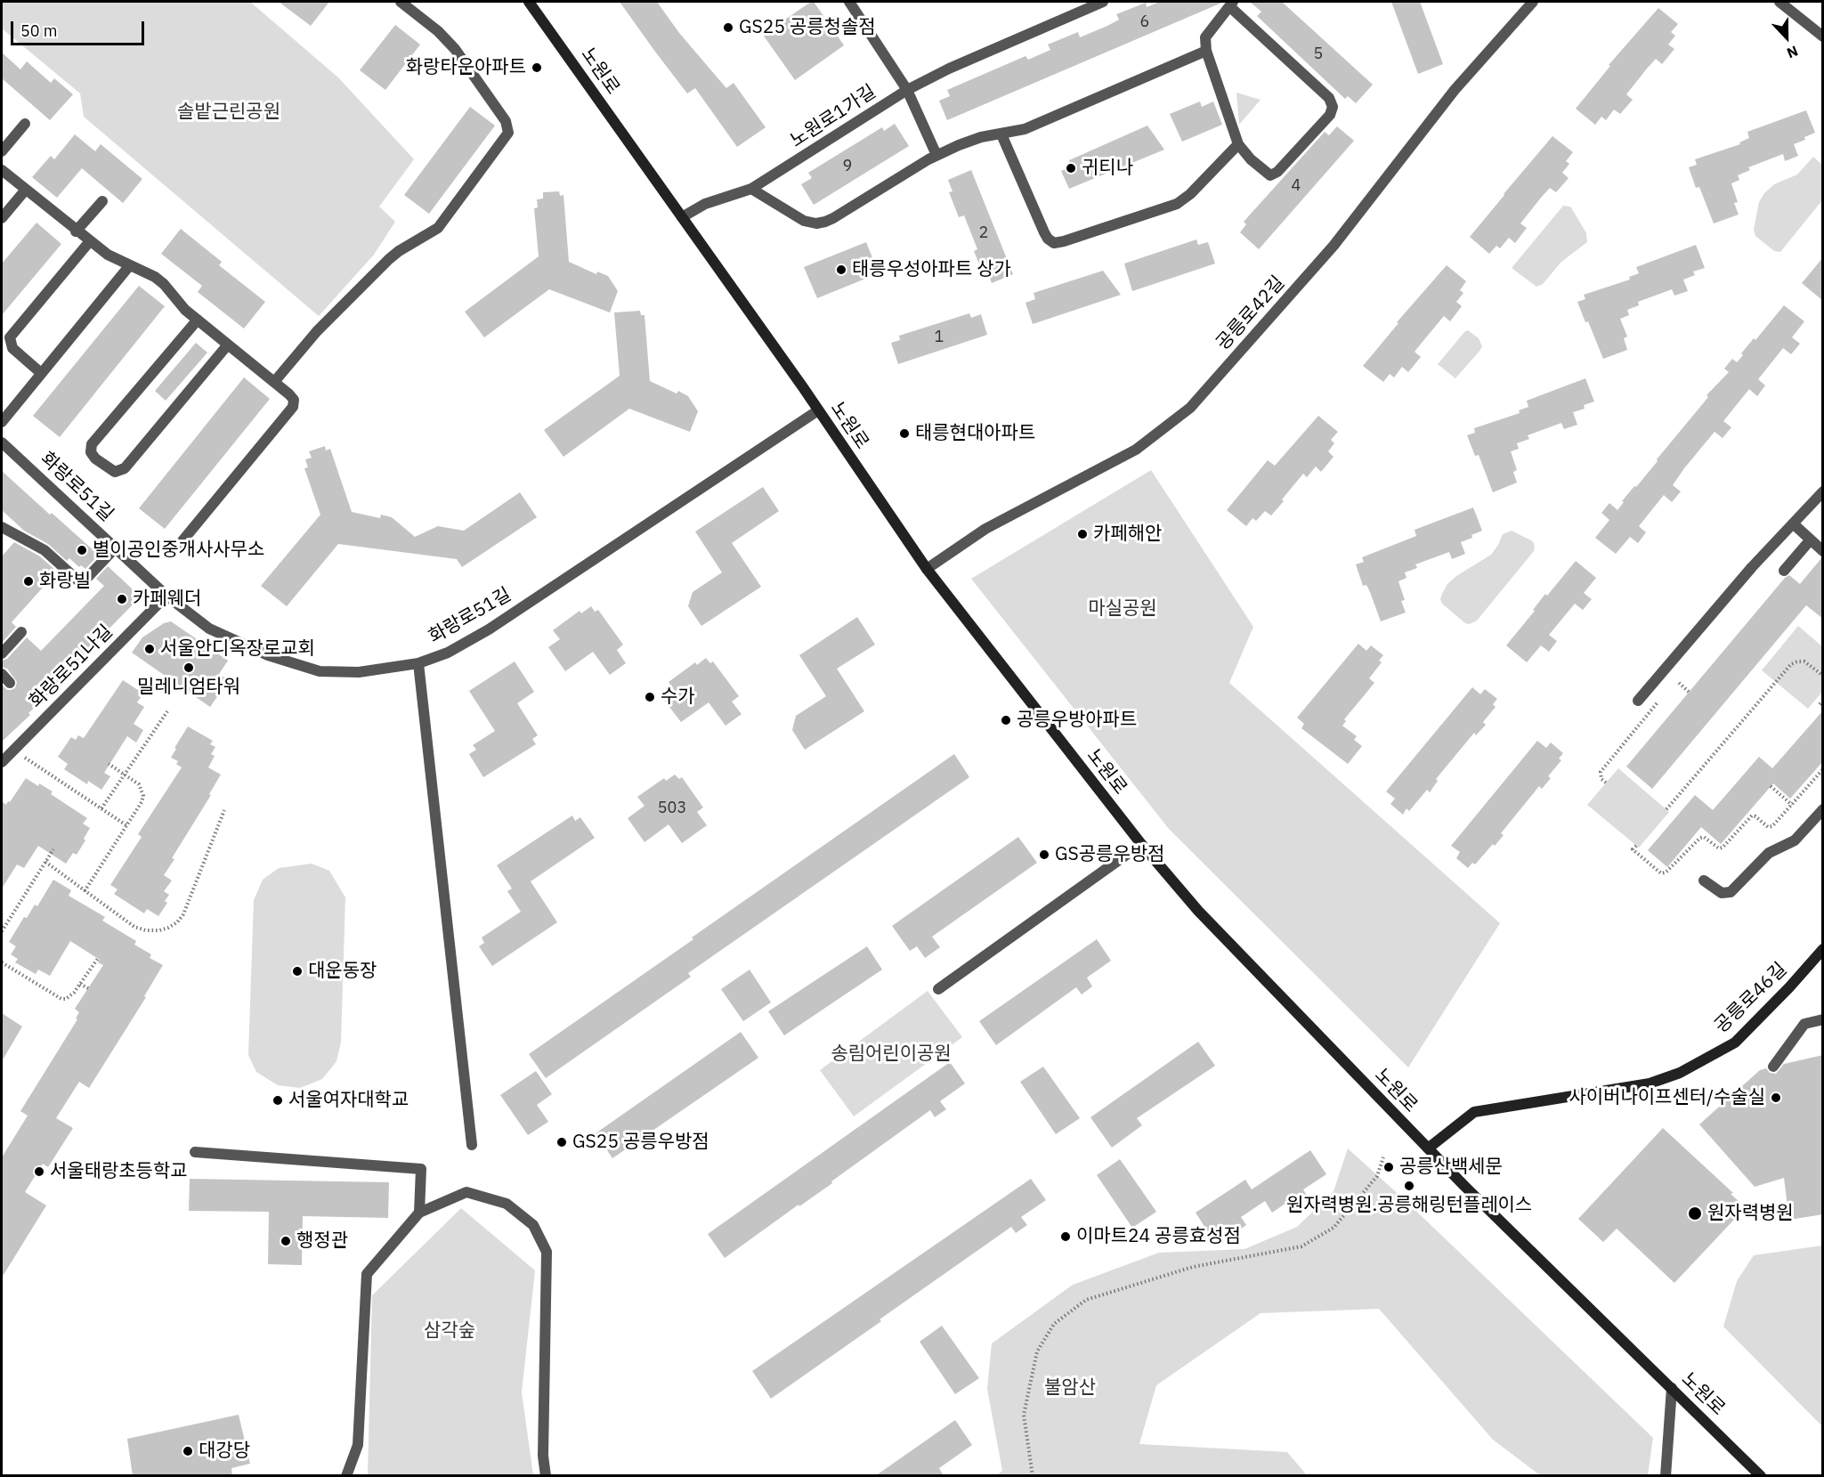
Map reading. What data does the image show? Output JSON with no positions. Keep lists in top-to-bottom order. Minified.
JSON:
{"streets":{"main road":["노원로","공릉로46길"],"street":["노원로1가길","공릉로42길","화랑로51길","화랑로51나길"]},"crossings":[["노원로","노원로1가길"],["노원로","공릉로42길"],["노원로","화랑로51길"],["노원로","공릉로46길"],["화랑로51길","화랑로51나길"]],"parks":["솔밭근린공원","마실공원","송림어린이공원","삼각숲","불암산"],"places":["GS25 공릉청솔점","화랑타운아파트","귀티나","태릉우성아파트 상가","태릉현대아파트","카페해안","별이공인중개사사무소","화랑빌","카페웨더","서울안디옥장로교회","밀레니엄타워","수가","공릉우방아파트","GS공릉우방점","대운동장","사이버나이프센터/수술실","서울여자대학교","GS25 공릉우방점","공릉산백세문","서울태랑초등학교","원자력병원.공릉해링턴플레이스","원자력병원","이마트24 공릉효성점","행정관","대강당"],"house_numbers":["6","5","9","4","2","1","503"],"scale_bar":"50 m","north":"bottom"}
